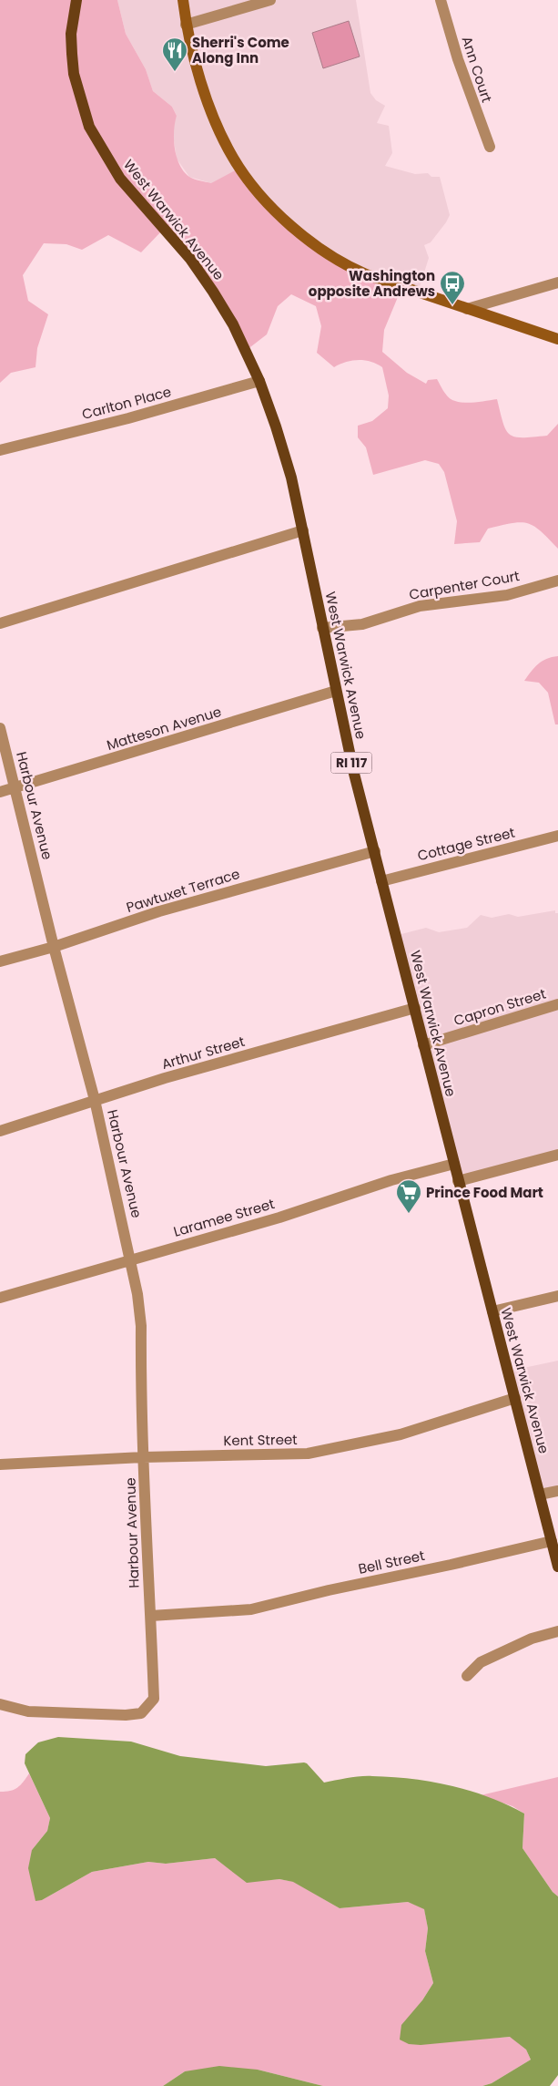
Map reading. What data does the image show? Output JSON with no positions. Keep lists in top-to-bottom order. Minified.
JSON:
{"streets":{"main road":["West Warwick Avenue","RI 117"],"street":["Ann Court","Carlton Place","Carpenter Court","Matteson Avenue","Harbour Avenue","Cottage Street","Pawtuxet Terrace","Capron Street","Arthur Street","Laramee Street","Kent Street","Bell Street"]},"crossings":[["West Warwick Avenue","Carlton Place"],["West Warwick Avenue","Carpenter Court"],["West Warwick Avenue","Matteson Avenue"],["West Warwick Avenue","Cottage Street"],["West Warwick Avenue","Pawtuxet Terrace"],["West Warwick Avenue","Capron Street"],["West Warwick Avenue","Arthur Street"],["West Warwick Avenue","Laramee Street"],["West Warwick Avenue","Kent Street"],["West Warwick Avenue","Bell Street"],["Matteson Avenue","Harbour Avenue"],["Harbour Avenue","Pawtuxet Terrace"],["Harbour Avenue","Arthur Street"],["Harbour Avenue","Laramee Street"],["Harbour Avenue","Kent Street"],["Harbour Avenue","Bell Street"]],"places":{"restaurant":["Sherri's Come Along Inn"],"bus stop":["Washington opposite Andrews"],"supermarket":["Prince Food Mart"]}}
